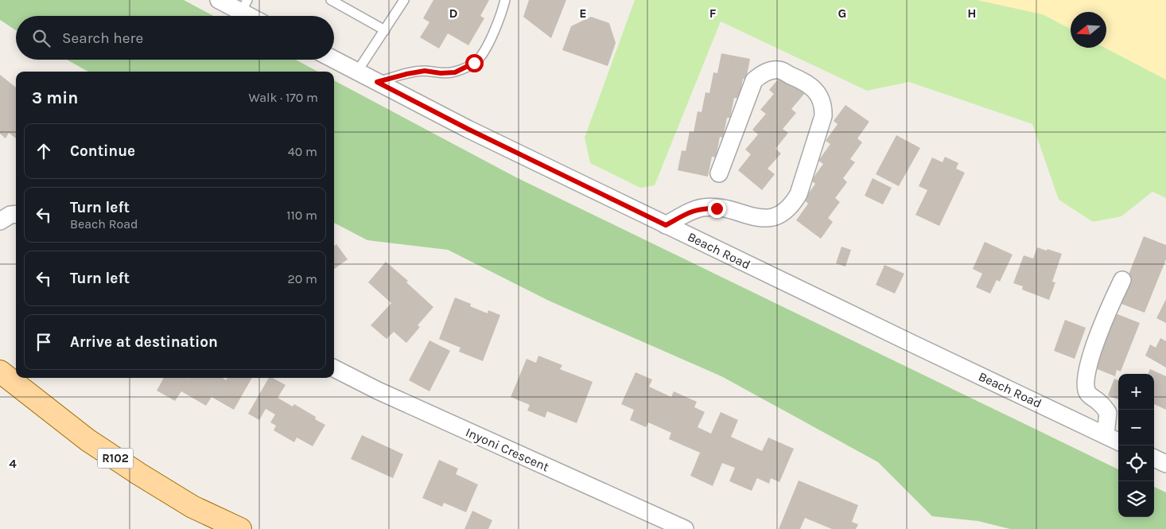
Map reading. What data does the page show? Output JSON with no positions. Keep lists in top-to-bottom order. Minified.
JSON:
{"streets":{"main road":["R102"],"street":["Beach Road","Inyoni Crescent"]},"north":"left","page":{"search":"Search here","heading":["3 min","Walk · 170 m"],"list":[["Continue","40 m"],["Turn left","Beach Road","110 m"],["Turn left","20 m"],"Arrive at destination"],"map_buttons":["+","−"]},"grid":{"columns":["D","E","F","G","H"],"rows":["4"]}}
